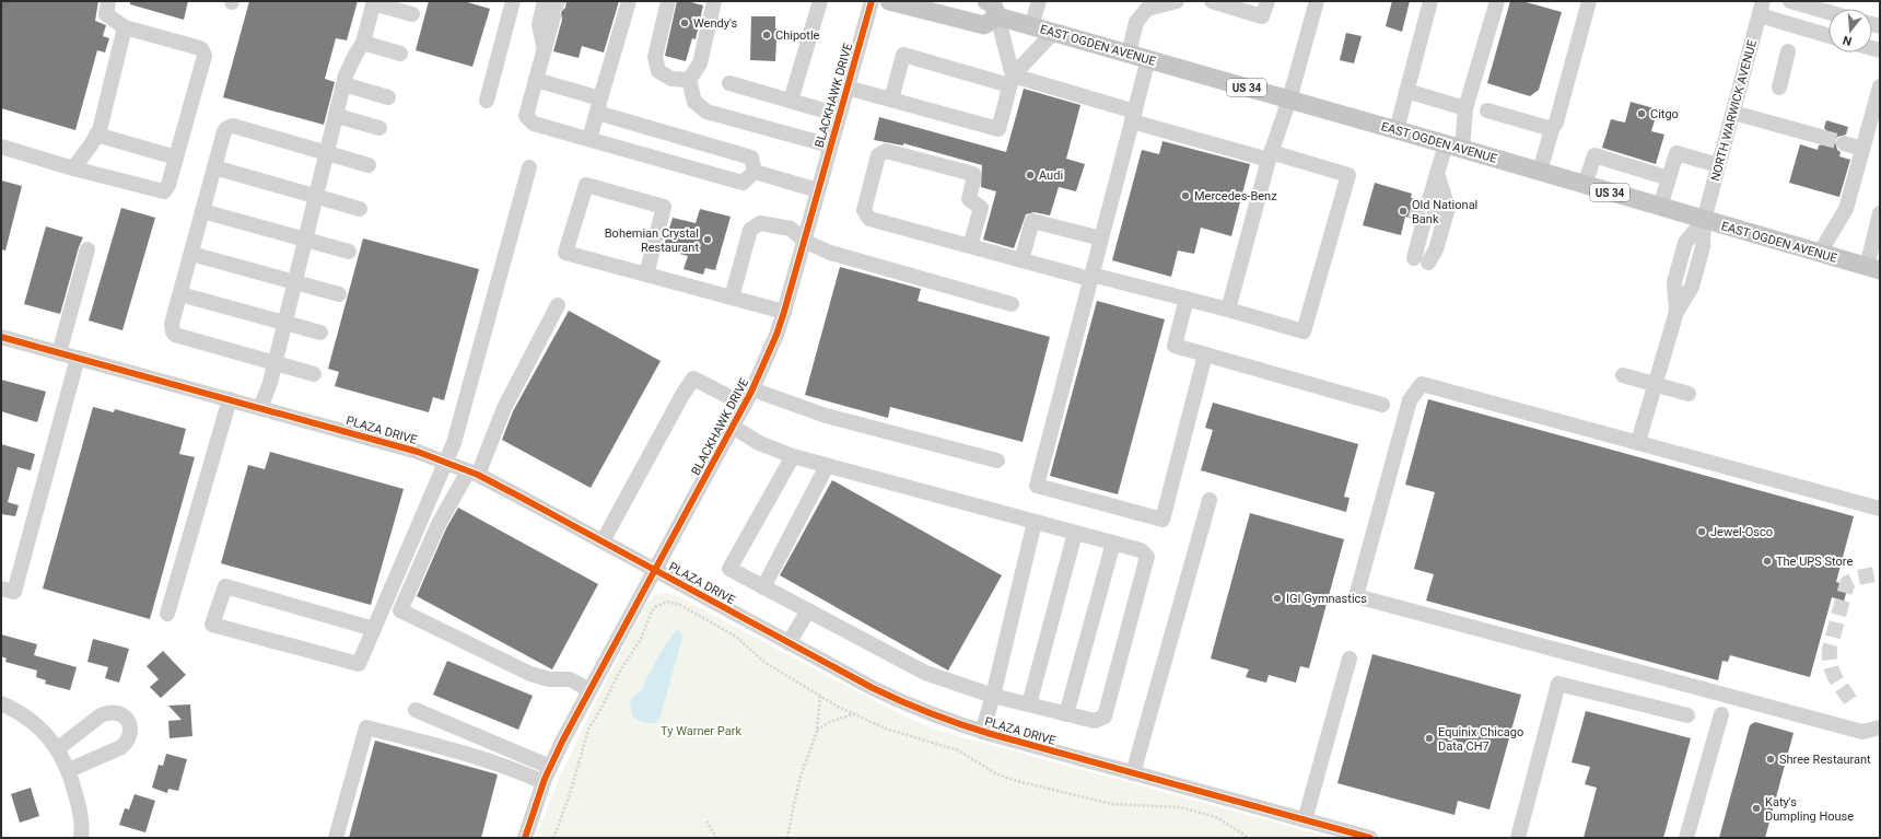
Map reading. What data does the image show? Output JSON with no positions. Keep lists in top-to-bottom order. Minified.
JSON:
{"streets":{"main road":["EAST OGDEN AVENUE","US 34"],"street":["BLACKHAWK DRIVE","NORTH WARWICK AVENUE","PLAZA DRIVE"]},"crossings":[["EAST OGDEN AVENUE","NORTH WARWICK AVENUE"],["BLACKHAWK DRIVE","PLAZA DRIVE"]],"parks":["Ty Warner Park"],"places":["Wendy's","Chipotle","Citgo","Audi","Mercedes-Benz","Old National Bank","Bohemian Crystal Restaurant","Jewel-Osco","The UPS Store","IGI Gymnastics","Equinix Chicago Data CH7","Shree Restaurant","Katy's Dumpling House"],"north":"bottom"}
